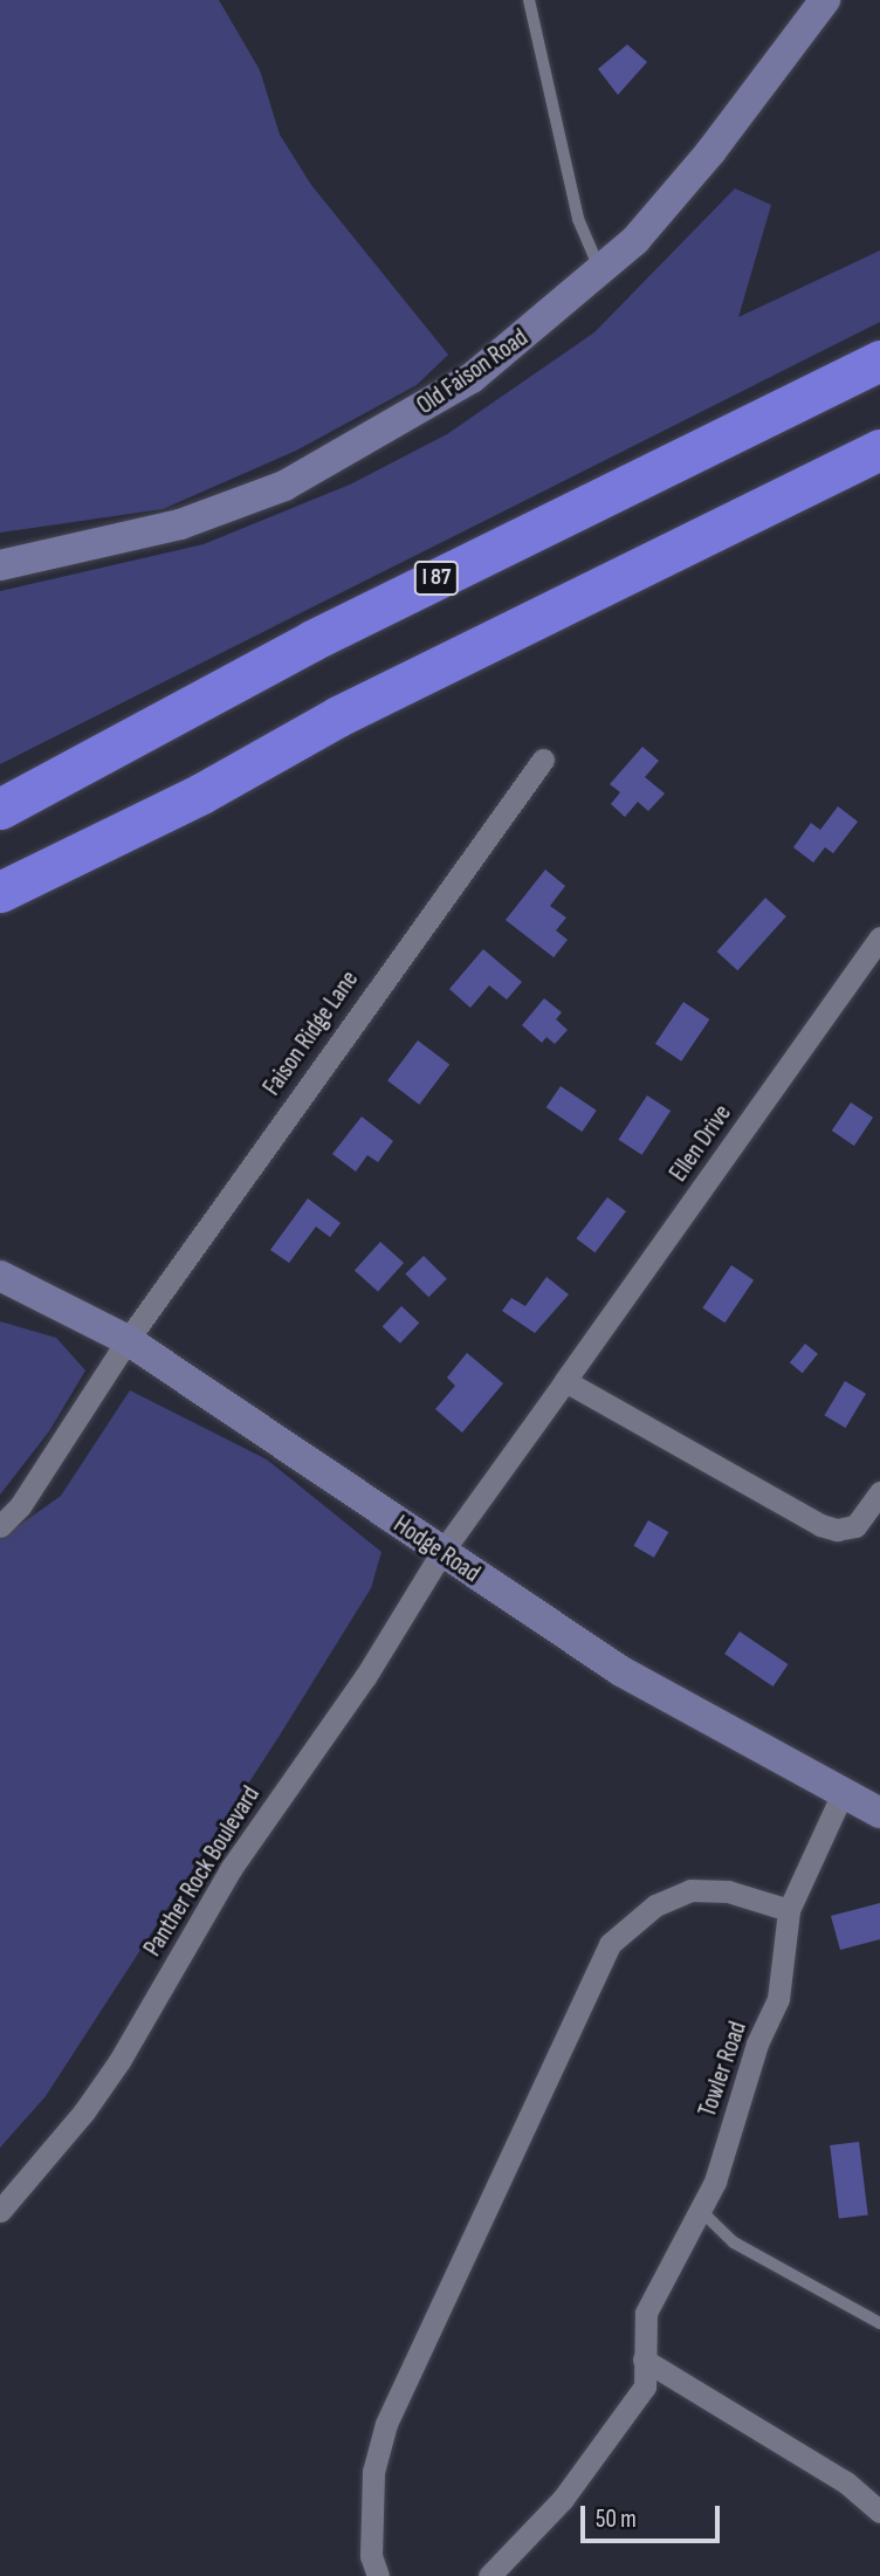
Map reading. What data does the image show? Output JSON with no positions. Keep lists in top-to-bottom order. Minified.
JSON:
{"streets":{"highway":["I 87"],"main road":["Old Faison Road","Hodge Road"],"street":["Faison Ridge Lane","Ellen Drive","Panther Rock Boulevard","Towler Road"]},"crossings":[["Faison Ridge Lane","Hodge Road"],["Ellen Drive","Hodge Road"],["Ellen Drive","Panther Rock Boulevard"],["Hodge Road","Panther Rock Boulevard"],["Hodge Road","Towler Road"]],"scale_bar":"50 m"}
